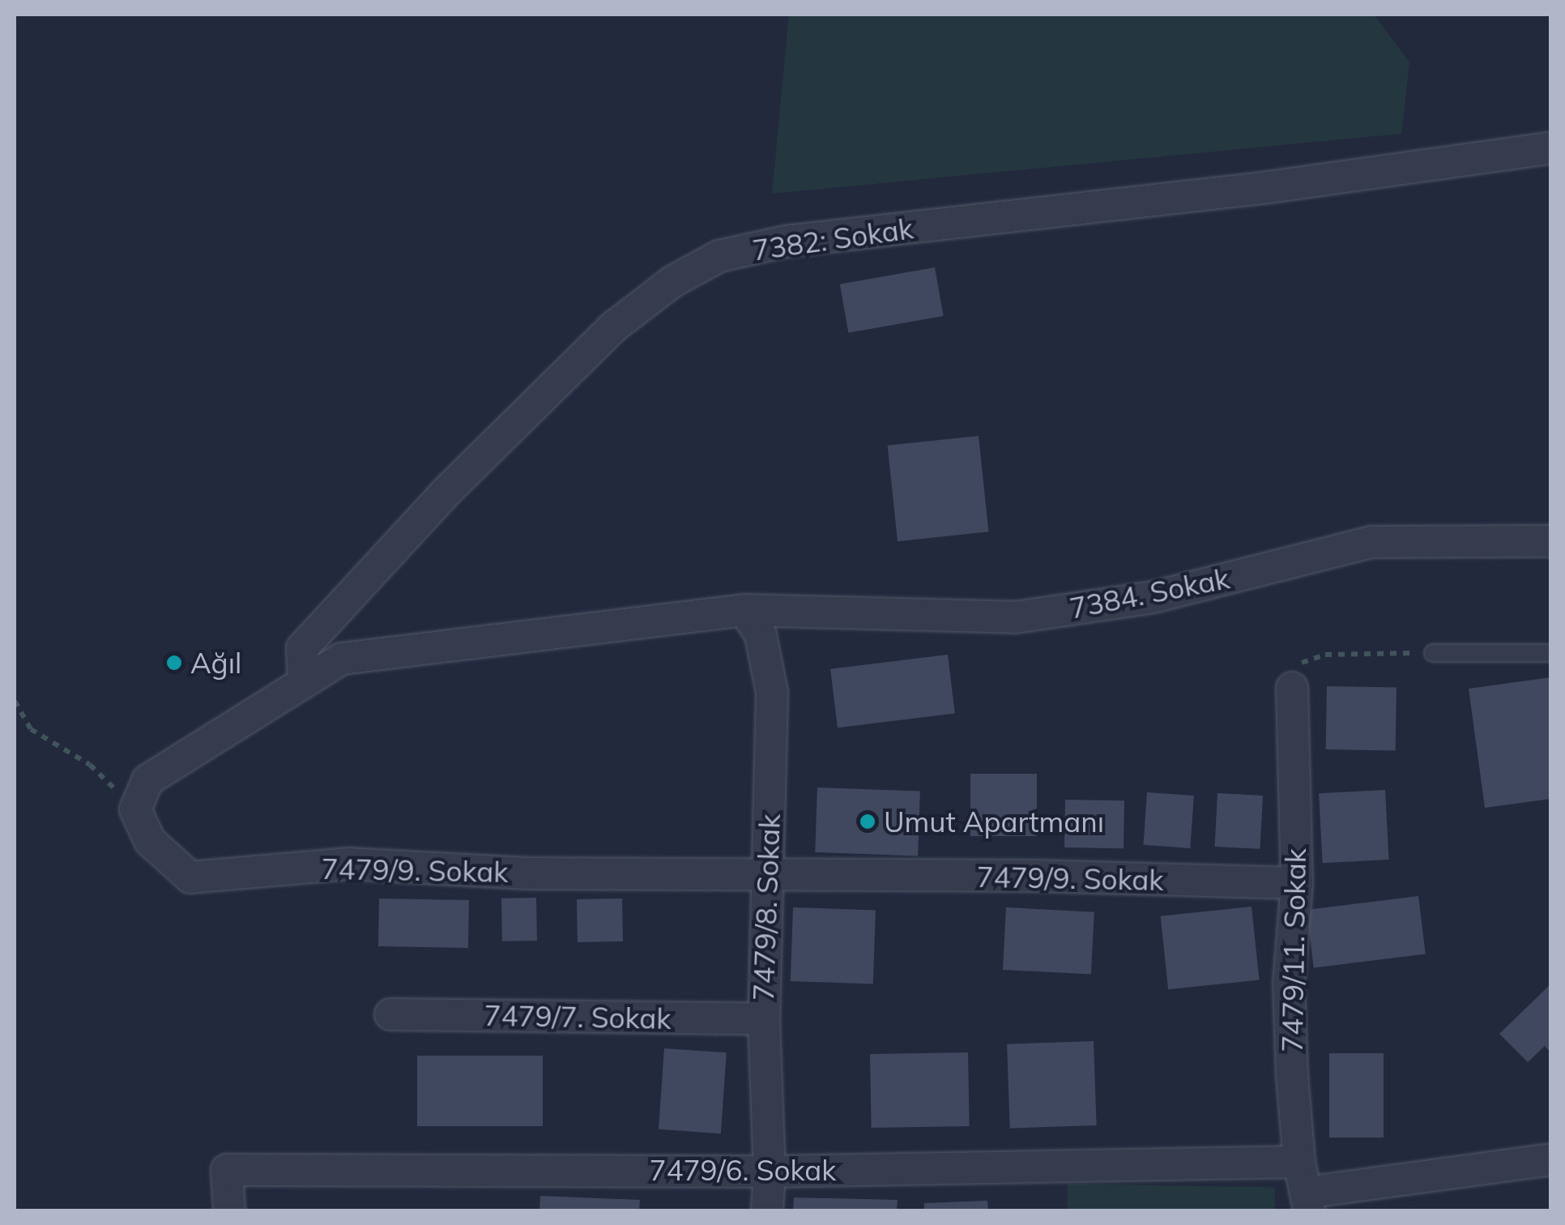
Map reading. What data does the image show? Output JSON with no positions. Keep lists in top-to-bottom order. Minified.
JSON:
{"streets":{"street":["7382: Sokak","7384. Sokak","7479/9. Sokak","7479/8. Sokak","7479/11. Sokak","7479/7. Sokak","7479/6. Sokak"]},"crossings":[["7384. Sokak","7479/8. Sokak"],["7479/9. Sokak","7479/8. Sokak"],["7479/9. Sokak","7479/11. Sokak"],["7479/8. Sokak","7479/7. Sokak"],["7479/8. Sokak","7479/6. Sokak"],["7479/11. Sokak","7479/6. Sokak"]],"places":["Ağıl","Umut Apartmanı"]}
